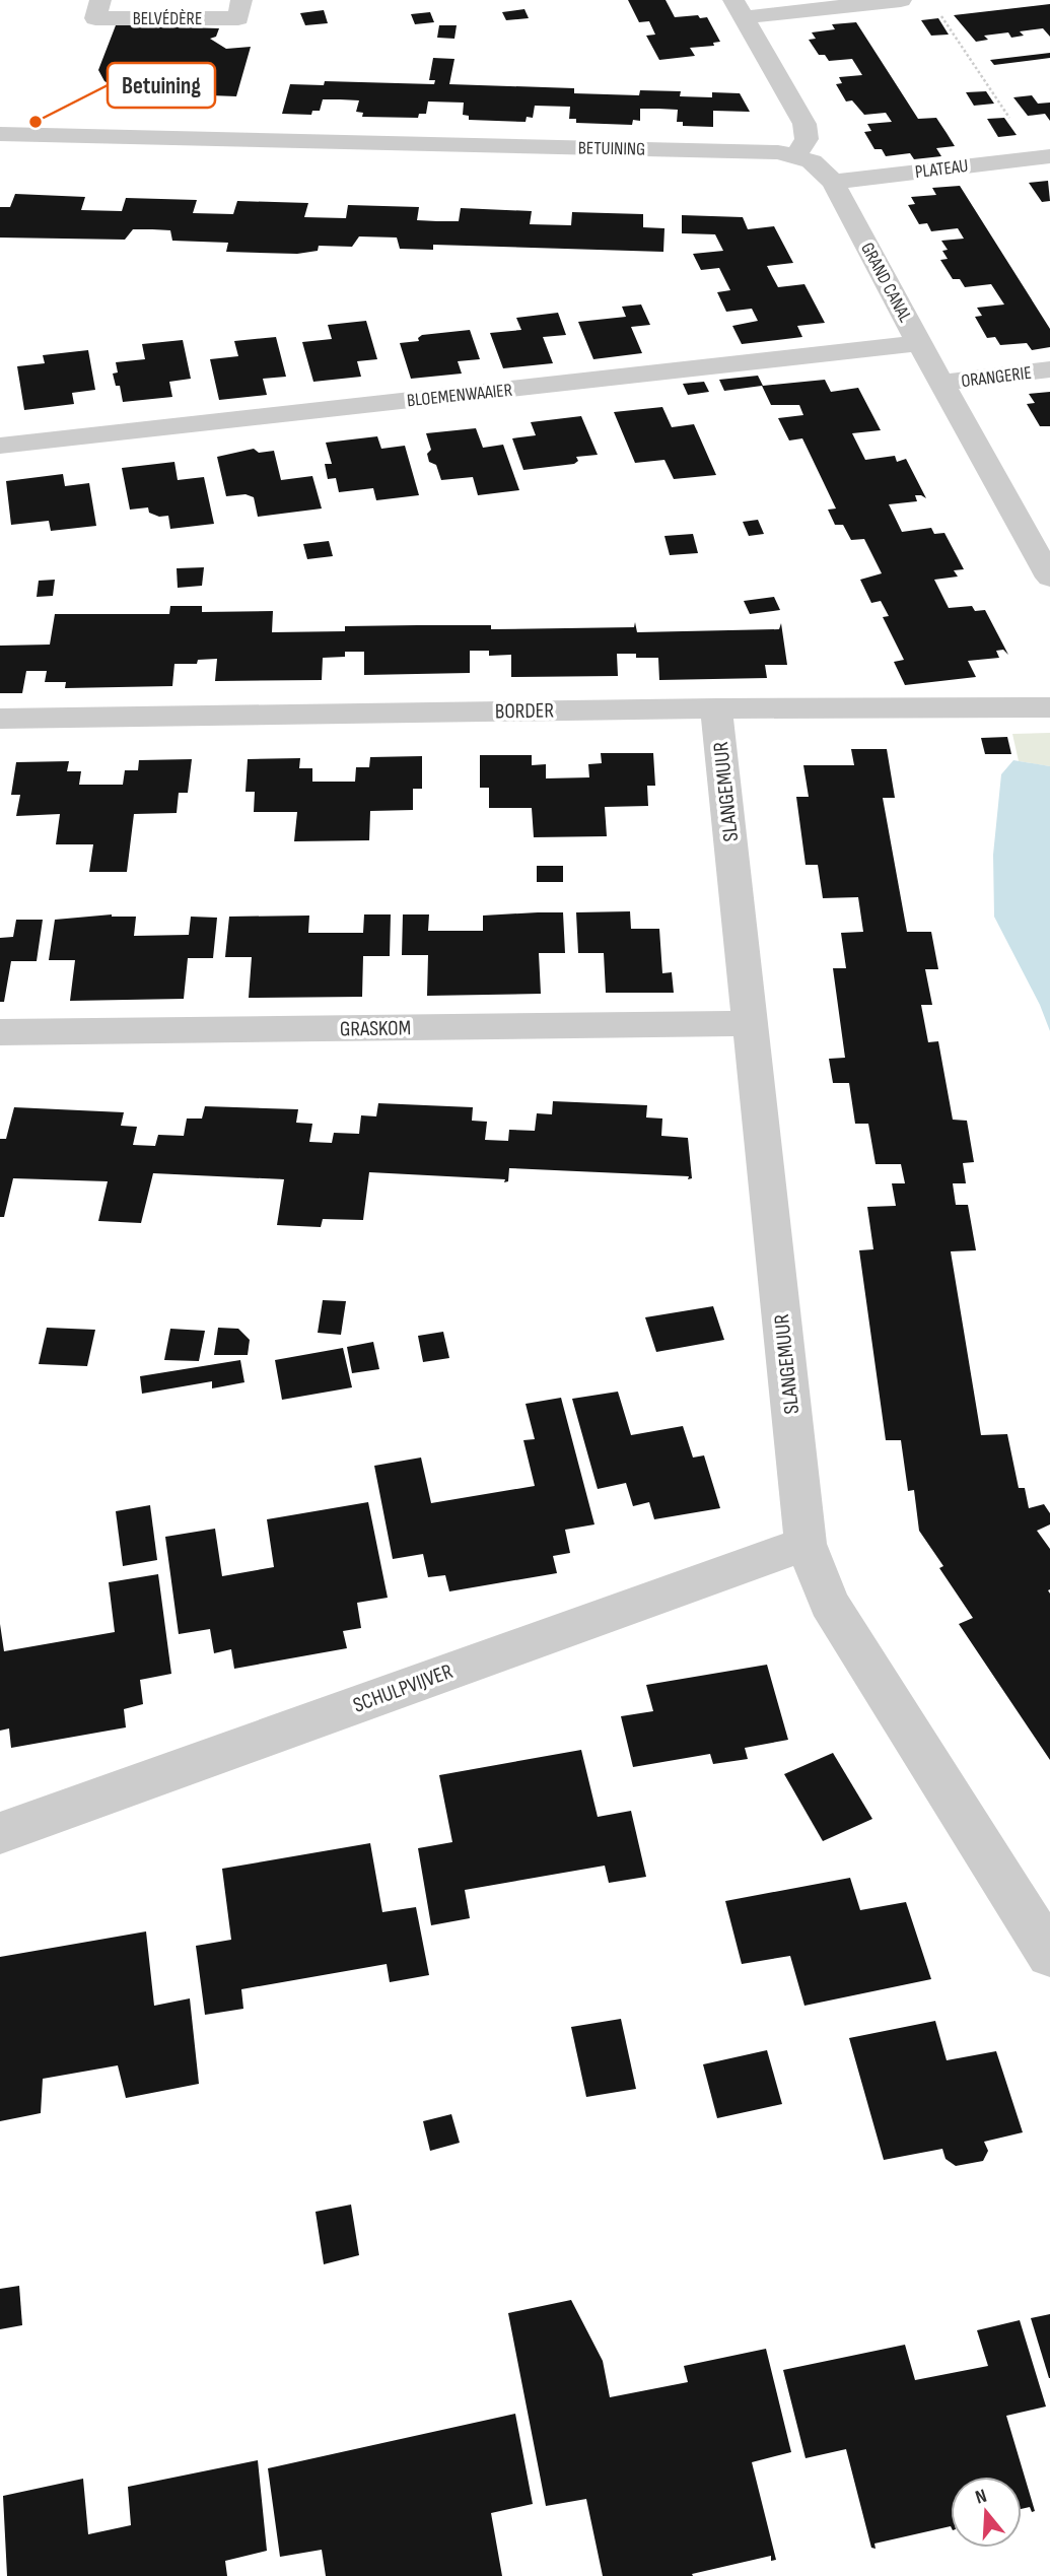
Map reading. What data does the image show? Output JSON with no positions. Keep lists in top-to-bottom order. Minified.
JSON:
{"streets":{"street":["BELVÉDÈRE","BETUINING","PLATEAU","GRAND CANAL","ORANGERIE","BLOEMENWAAIER","BORDER","SLANGEMUUR","GRASKOM","SCHULPVIJVER"]},"crossings":[["BETUINING","GRAND CANAL"],["PLATEAU","GRAND CANAL"],["GRAND CANAL","ORANGERIE"],["GRAND CANAL","BLOEMENWAAIER"],["BORDER","SLANGEMUUR"],["SLANGEMUUR","GRASKOM"],["SLANGEMUUR","SCHULPVIJVER"]],"places":["Betuining"],"north":"top"}
